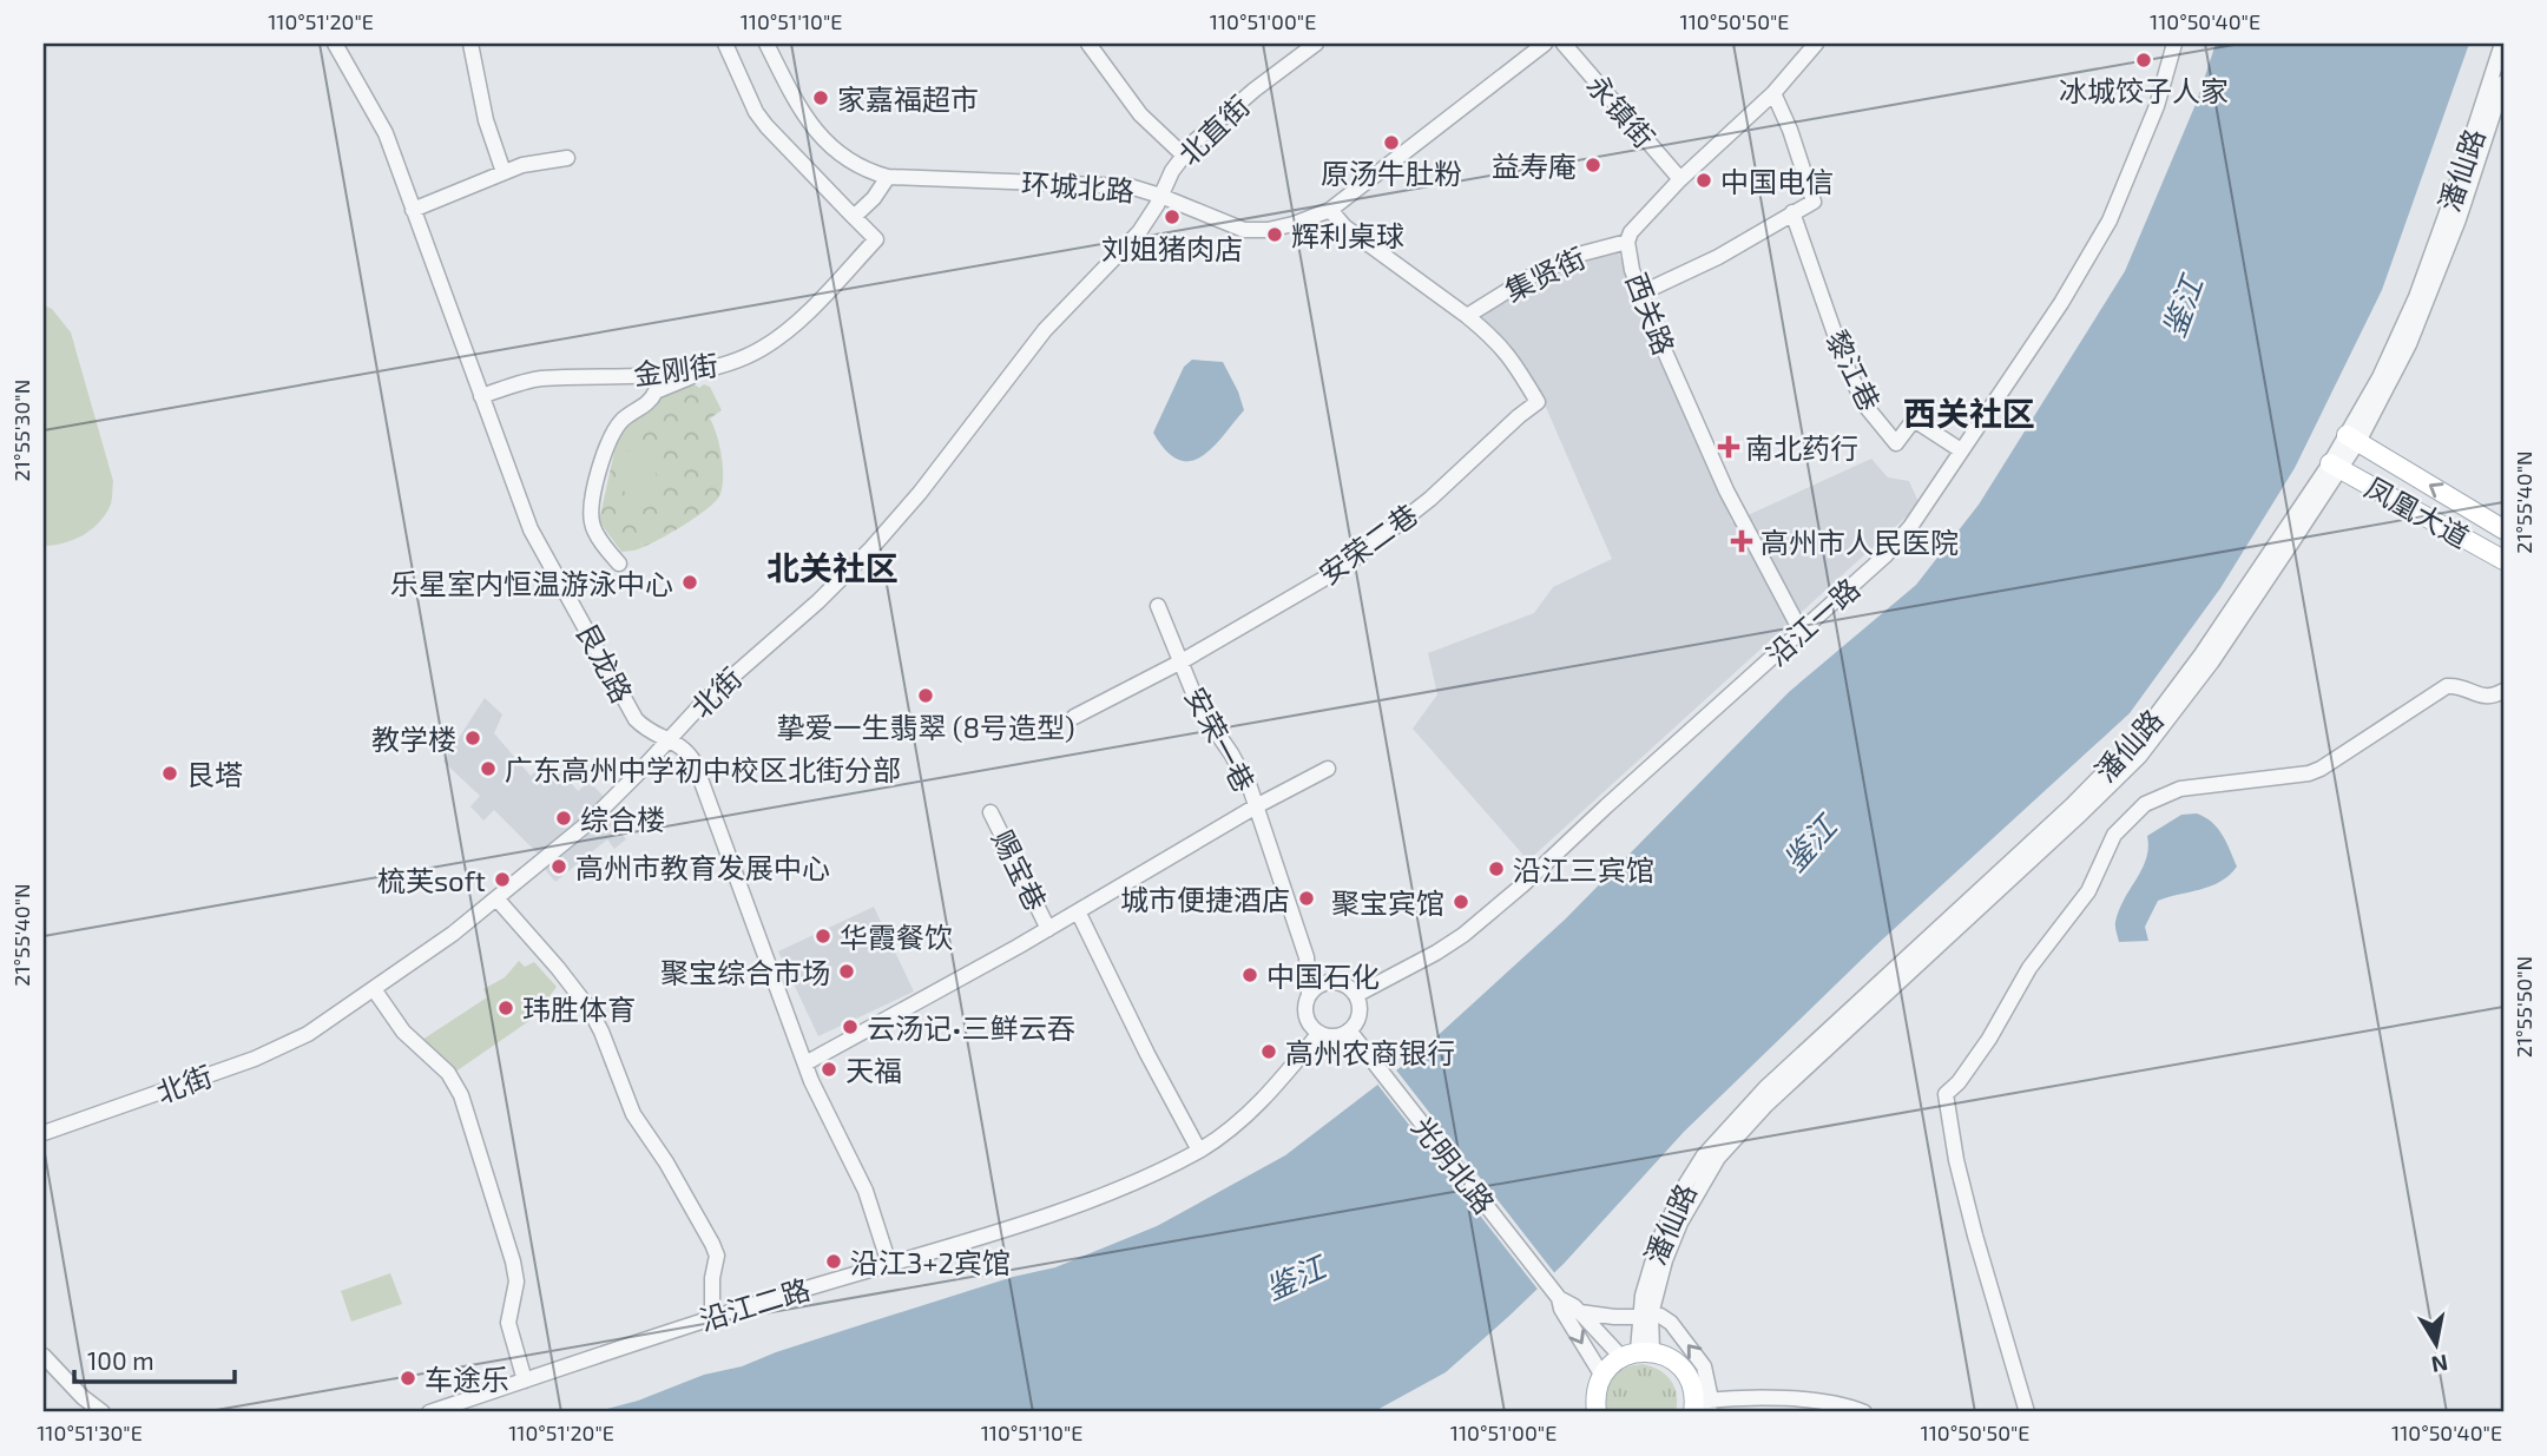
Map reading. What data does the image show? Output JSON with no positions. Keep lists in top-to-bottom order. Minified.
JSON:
{"streets":{"main road":["凤凰大道","光明北路"],"street":["永镇街","北直街","潘仙路","环城北路","集贤街","西关路","金刚街","黎江巷","安荣二巷","沿江一路","艮龙路","北街","安荣一巷","赐宝巷","沿江二路"]},"crossings":[["永镇街","西关路"],["北直街","环城北路"],["北直街","北街"],["潘仙路","凤凰大道"],["潘仙路","光明北路"],["环城北路","集贤街"],["环城北路","北街"],["集贤街","西关路"],["集贤街","安荣二巷"],["西关路","沿江一路"],["金刚街","艮龙路"],["黎江巷","沿江一路"],["安荣二巷","安荣一巷"],["沿江一路","安荣一巷"],["沿江一路","光明北路"],["沿江一路","沿江二路"],["艮龙路","北街"],["艮龙路","沿江二路"],["安荣一巷","光明北路"],["安荣一巷","沿江二路"],["光明北路","沿江二路"]],"districts":["西关社区","北关社区"],"water":["鉴江"],"places":{"other":["冰城饺子人家","家嘉福超市","原汤牛肚粉","益寿庵","中国电信","刘姐猪肉店","辉利桌球","乐星室内恒温游泳中心","挚爱一生翡翠 (8号造型)","教学楼","广东高州中学初中校区北街分部","艮塔","综合楼","高州市教育发展中心","沿江三宾馆","梳芙soft","城市便捷酒店","聚宝宾馆","华霞餐饮","聚宝综合市场","中国石化","玮胜体育","云汤记•三鲜云吞","高州农商银行","天福","沿江3+2宾馆","车途乐"],"health":["南北药行","高州市人民医院"]},"scale_bar":"100 m","north":"bottom","coordinates":["110°51'20\"E","110°51'10\"E","110°51'00\"E","110°50'50\"E","110°50'40\"E","21°55'30\"N","21°55'40\"N","21°55'50\"N","110°51'30\"E"]}
